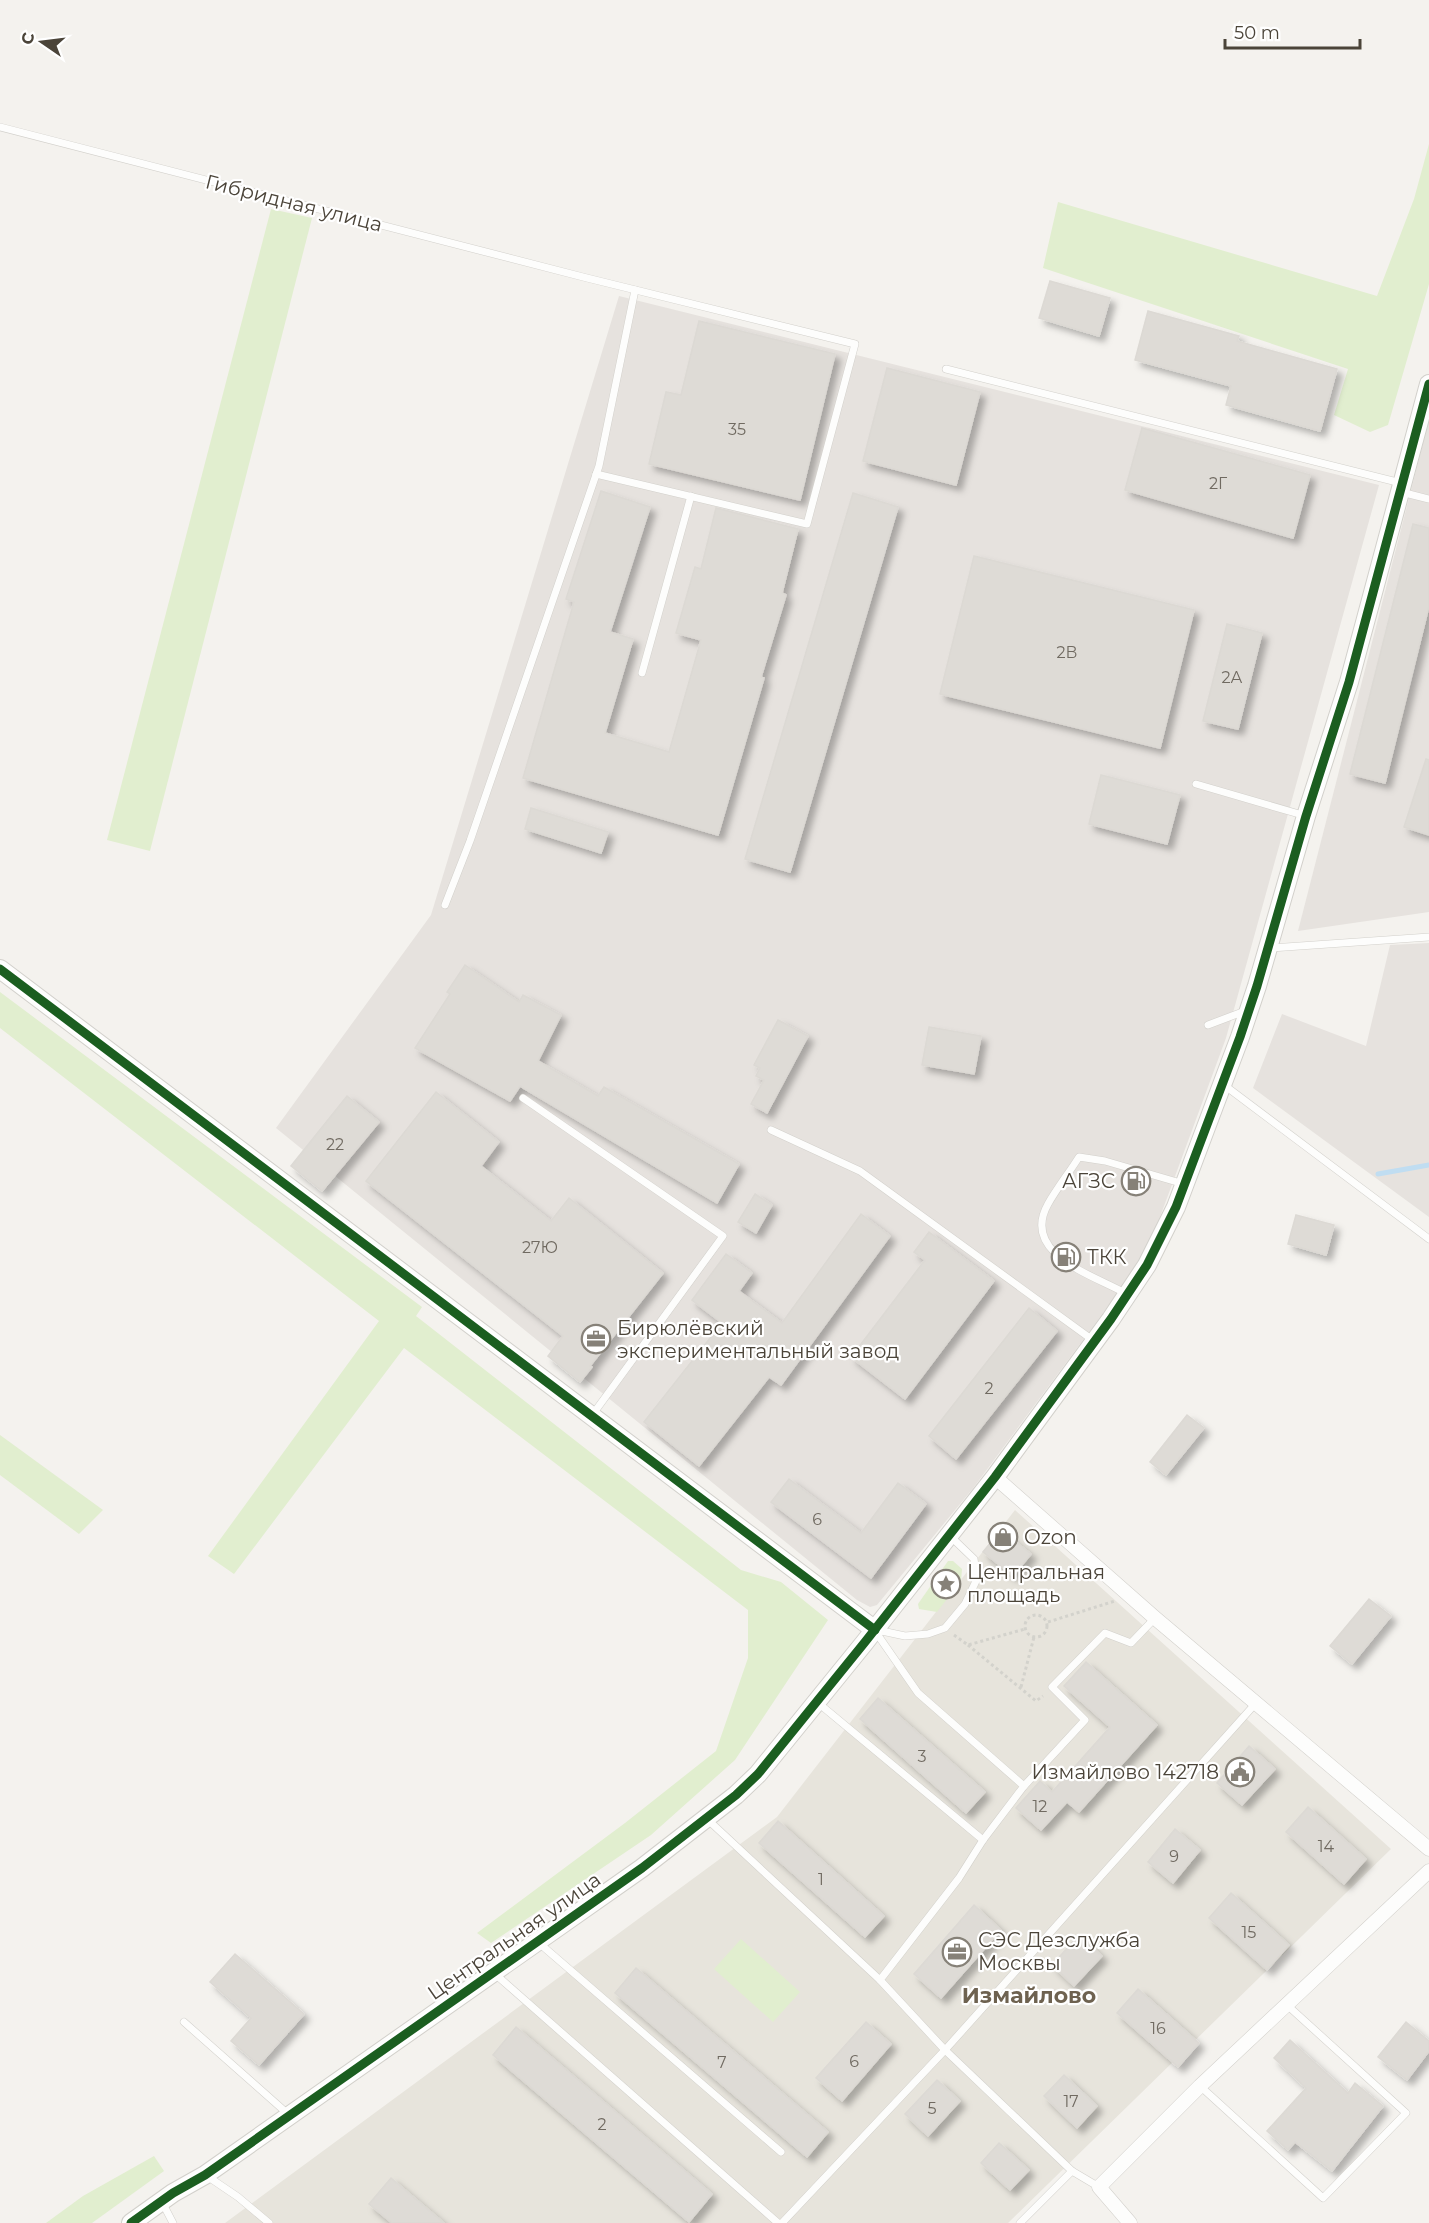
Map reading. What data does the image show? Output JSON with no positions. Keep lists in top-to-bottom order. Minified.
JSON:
{"streets":{"street":["Центральная улица"],"lane":["Гибридная улица"]},"districts":["Измайлово"],"places":{"fuel station":["АГЗС","ТКК"],"office":["Бирюлёвский экспериментальный завод","СЭС Дезслужба Москвы"],"shop":["Ozon"],"place":["Центральная площадь"],"public building":["Измайлово 142718"]},"house_numbers":["35","2Г","2В","2А","22","27Ю","2","6","3","12","14","9","1","15","16","6","7","17","5","2"],"scale_bar":"50 m","north":"left"}
